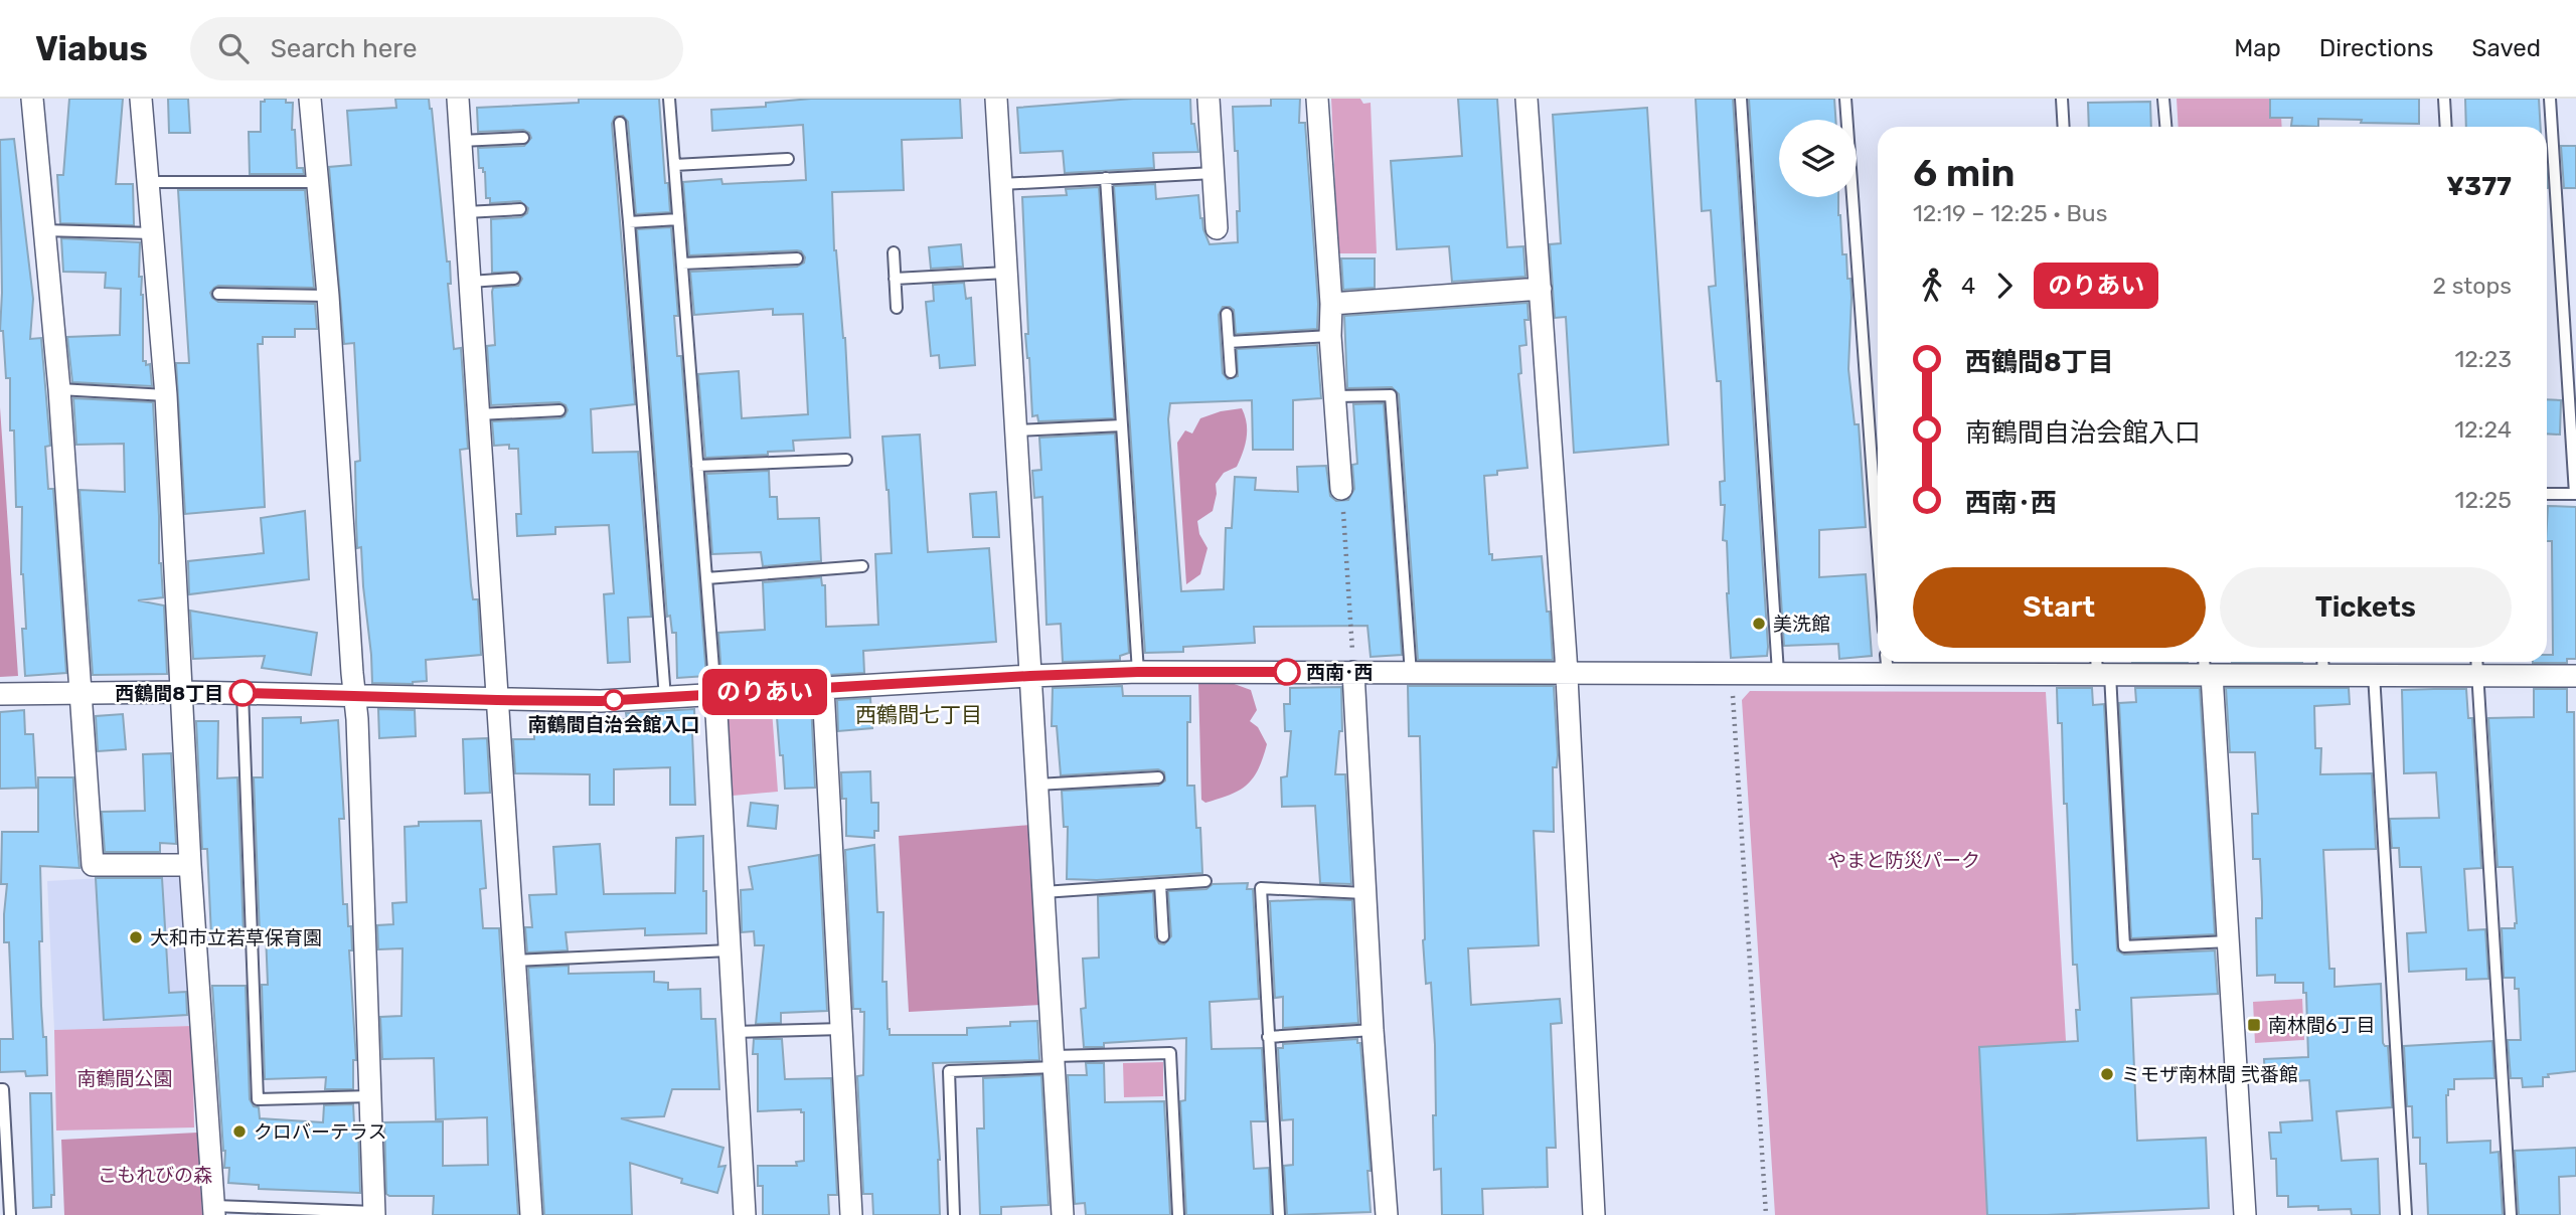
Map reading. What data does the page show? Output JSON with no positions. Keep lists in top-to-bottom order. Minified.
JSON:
{"districts":["西鶴間七丁目"],"parks":["やまと防災パーク","南鶴間公園","こもれびの森"],"places":{"other":["美洗館","西南･西","西鶴間8丁目","南鶴間自治会館入口","大和市立若草保育園","ミモザ南林間 弐番館","クロバーテラス"],"transit":["南林間6丁目"]},"lines":["bus line のりあい"],"page":{"header":"Viabus","search":"Search here","nav":["Map","Directions","Saved"],"on_map":"のりあい","heading":["6 min","12:19 – 12:25 · Bus","¥377"],"legs":["4","のりあい","2 stops"],"list":[{"name":"西鶴間8丁目","value":"12:23"},{"name":"南鶴間自治会館入口","value":"12:24"},{"name":"西南･西","value":"12:25"}],"buttons":["Start","Tickets"]}}
